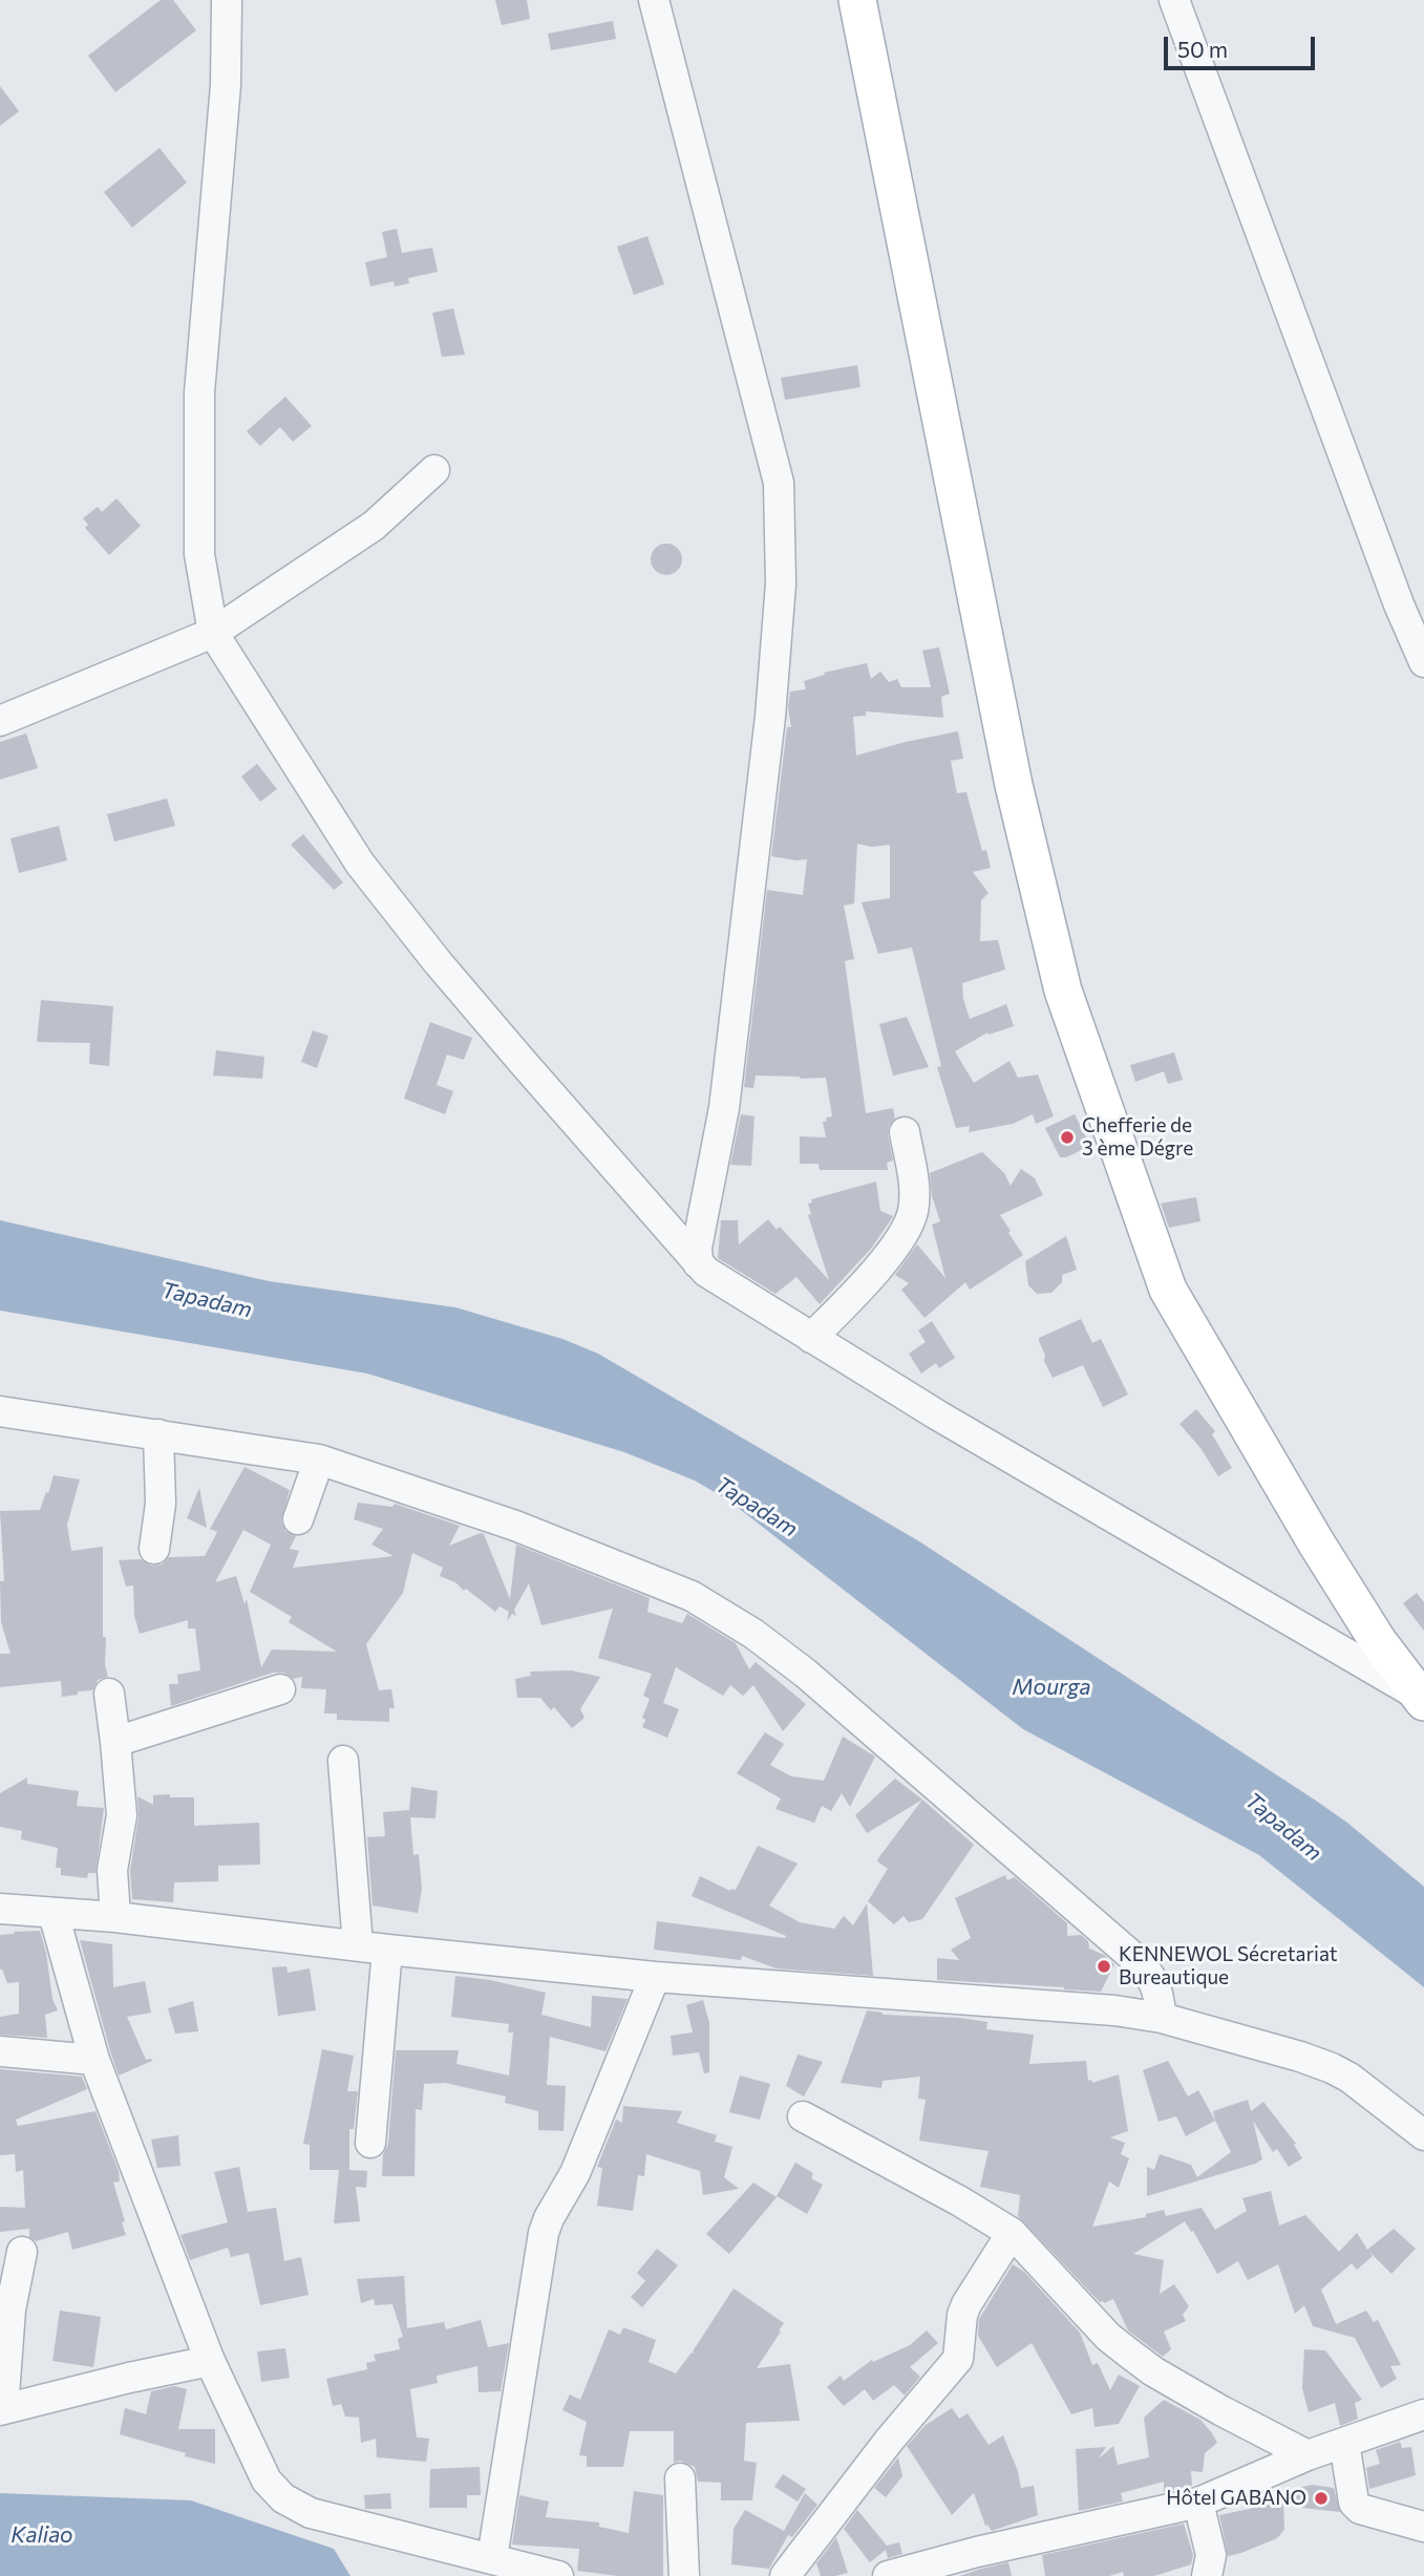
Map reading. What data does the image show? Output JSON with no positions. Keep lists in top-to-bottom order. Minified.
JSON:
{"water":["Tapadam","Mourga","Kaliao"],"places":["Chefferie de 3 ème Dégre","KENNEWOL Sécretariat Bureautique","Hôtel GABANO"],"scale_bar":"50 m"}
